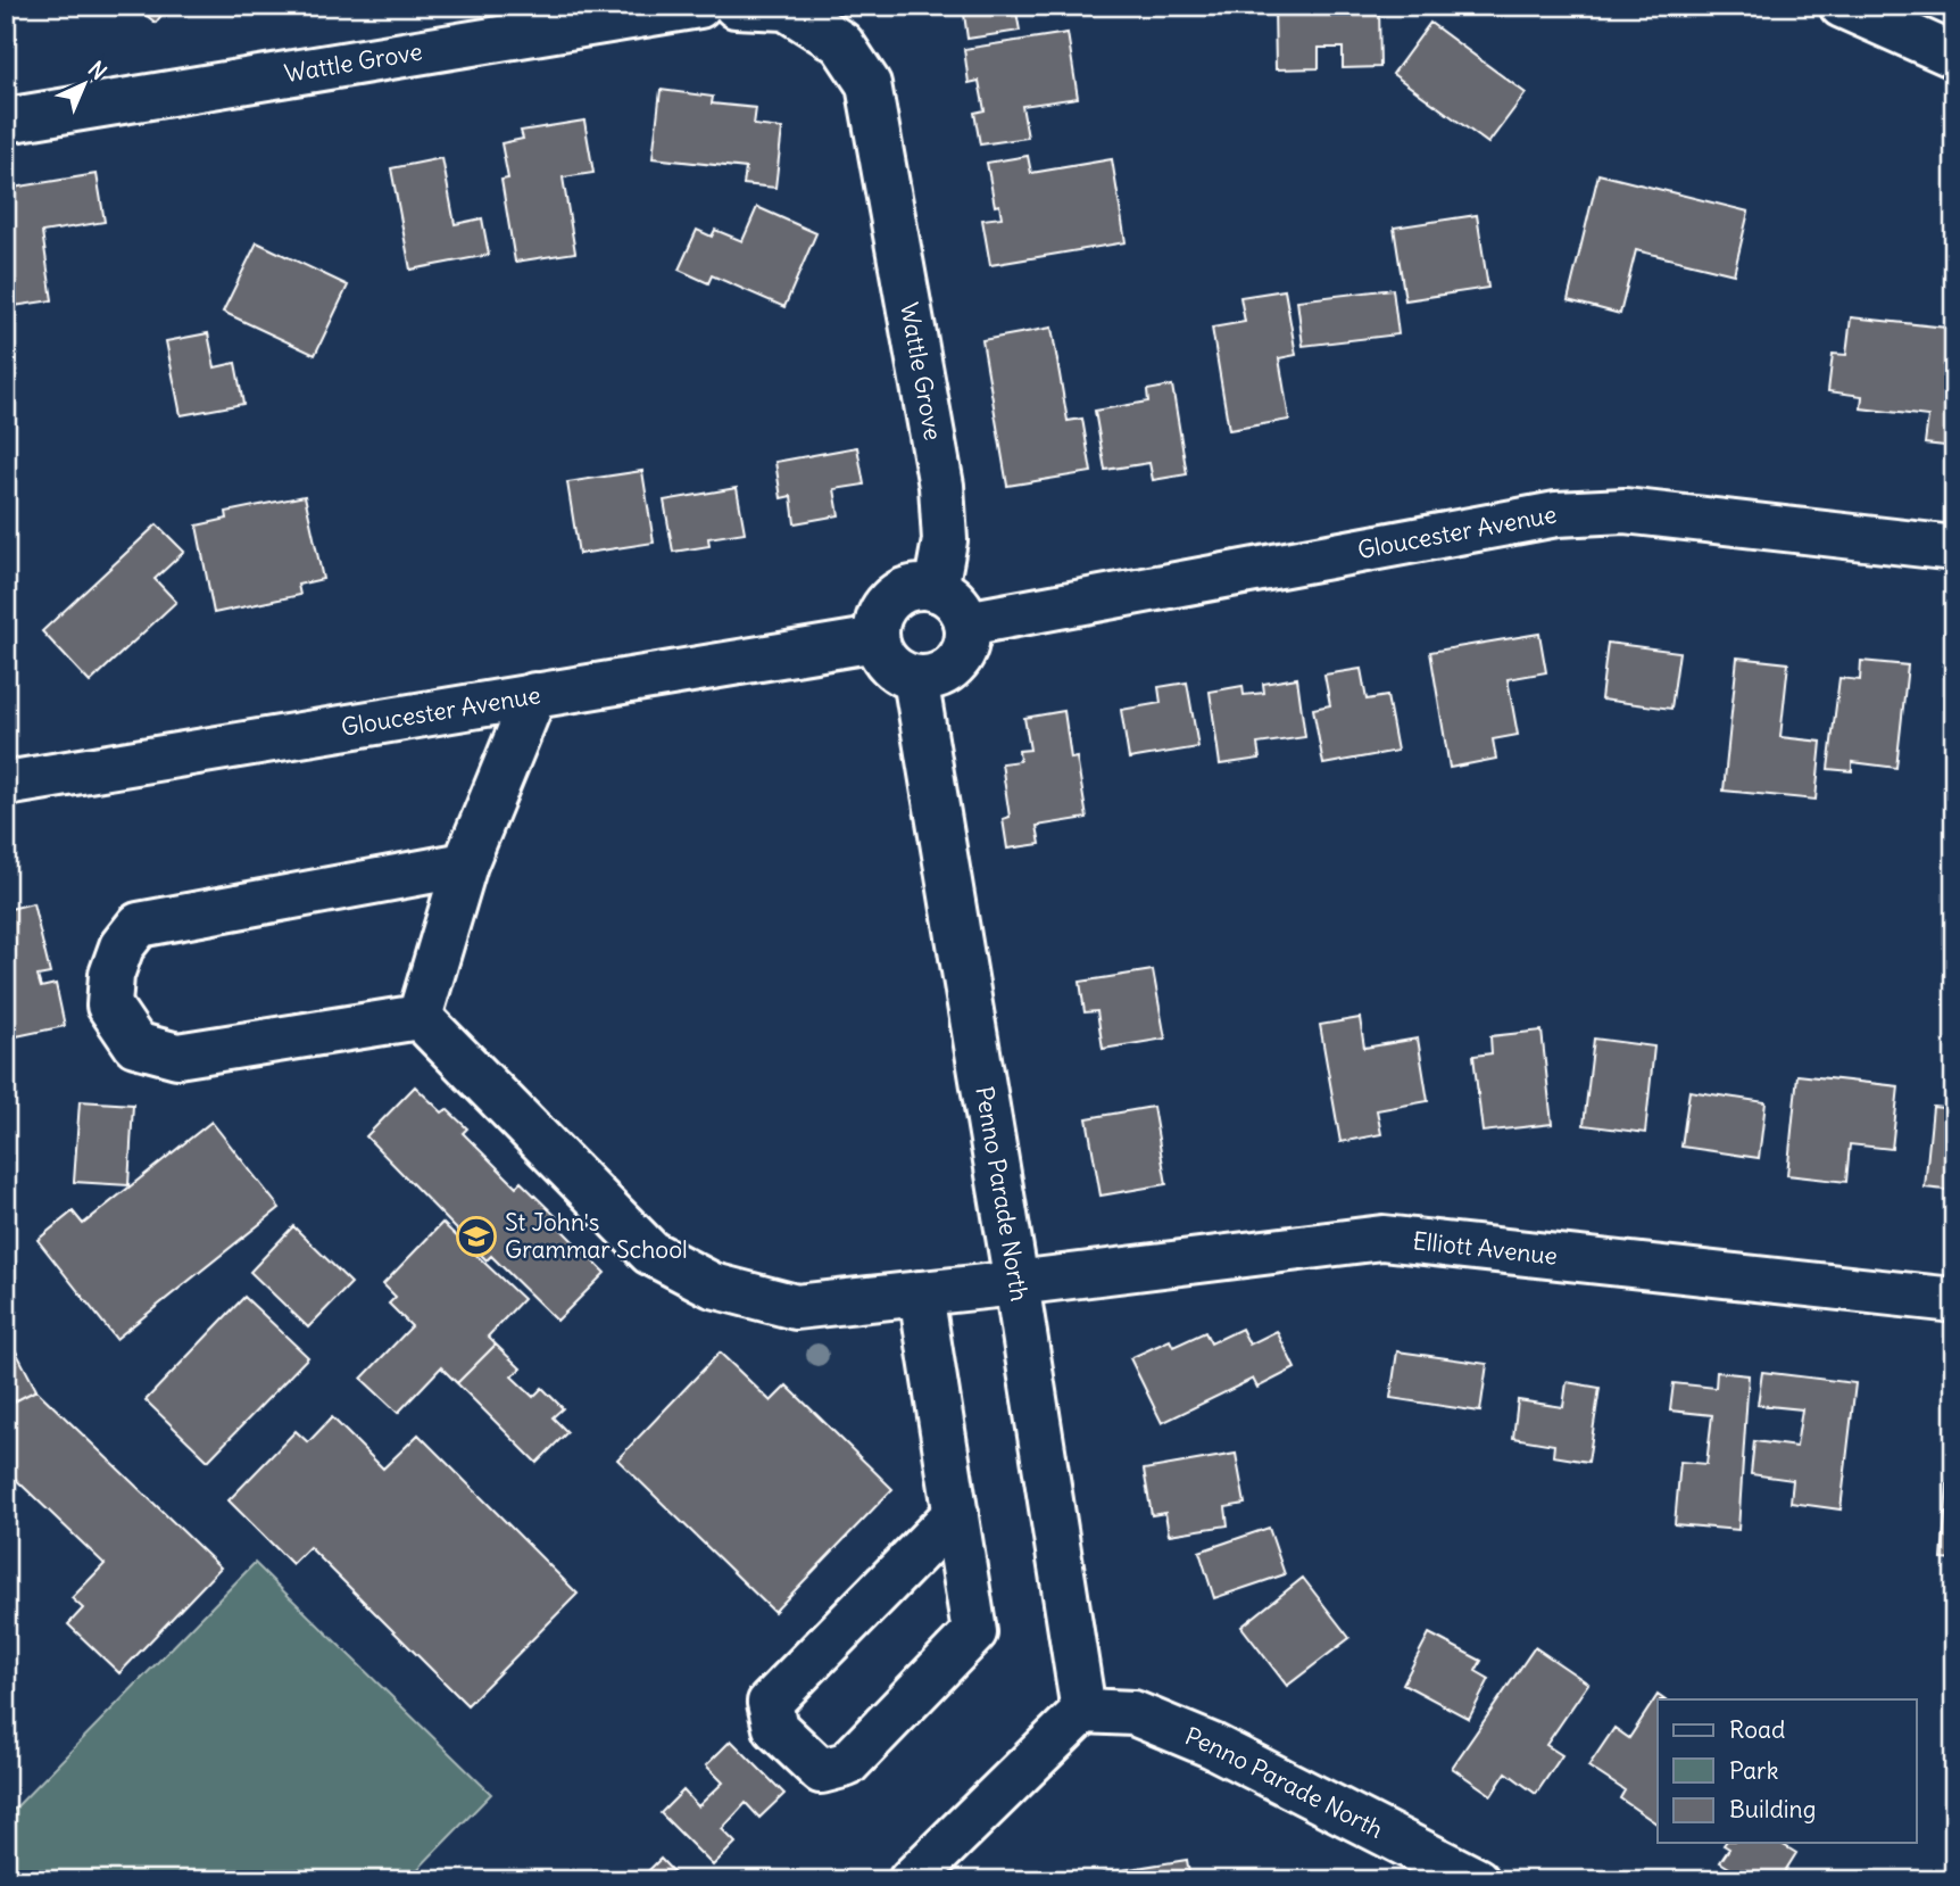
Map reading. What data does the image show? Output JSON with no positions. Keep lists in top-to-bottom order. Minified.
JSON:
{"streets":{"street":["Wattle Grove","Gloucester Avenue","Penno Parade North","Elliott Avenue"]},"crossings":[["Wattle Grove","Gloucester Avenue"],["Wattle Grove","Penno Parade North"],["Gloucester Avenue","Penno Parade North"],["Penno Parade North","Elliott Avenue"]],"places":{"school or university":["St John's Grammar School"]},"legend":["Road","Park","Building"],"north":"top right"}
